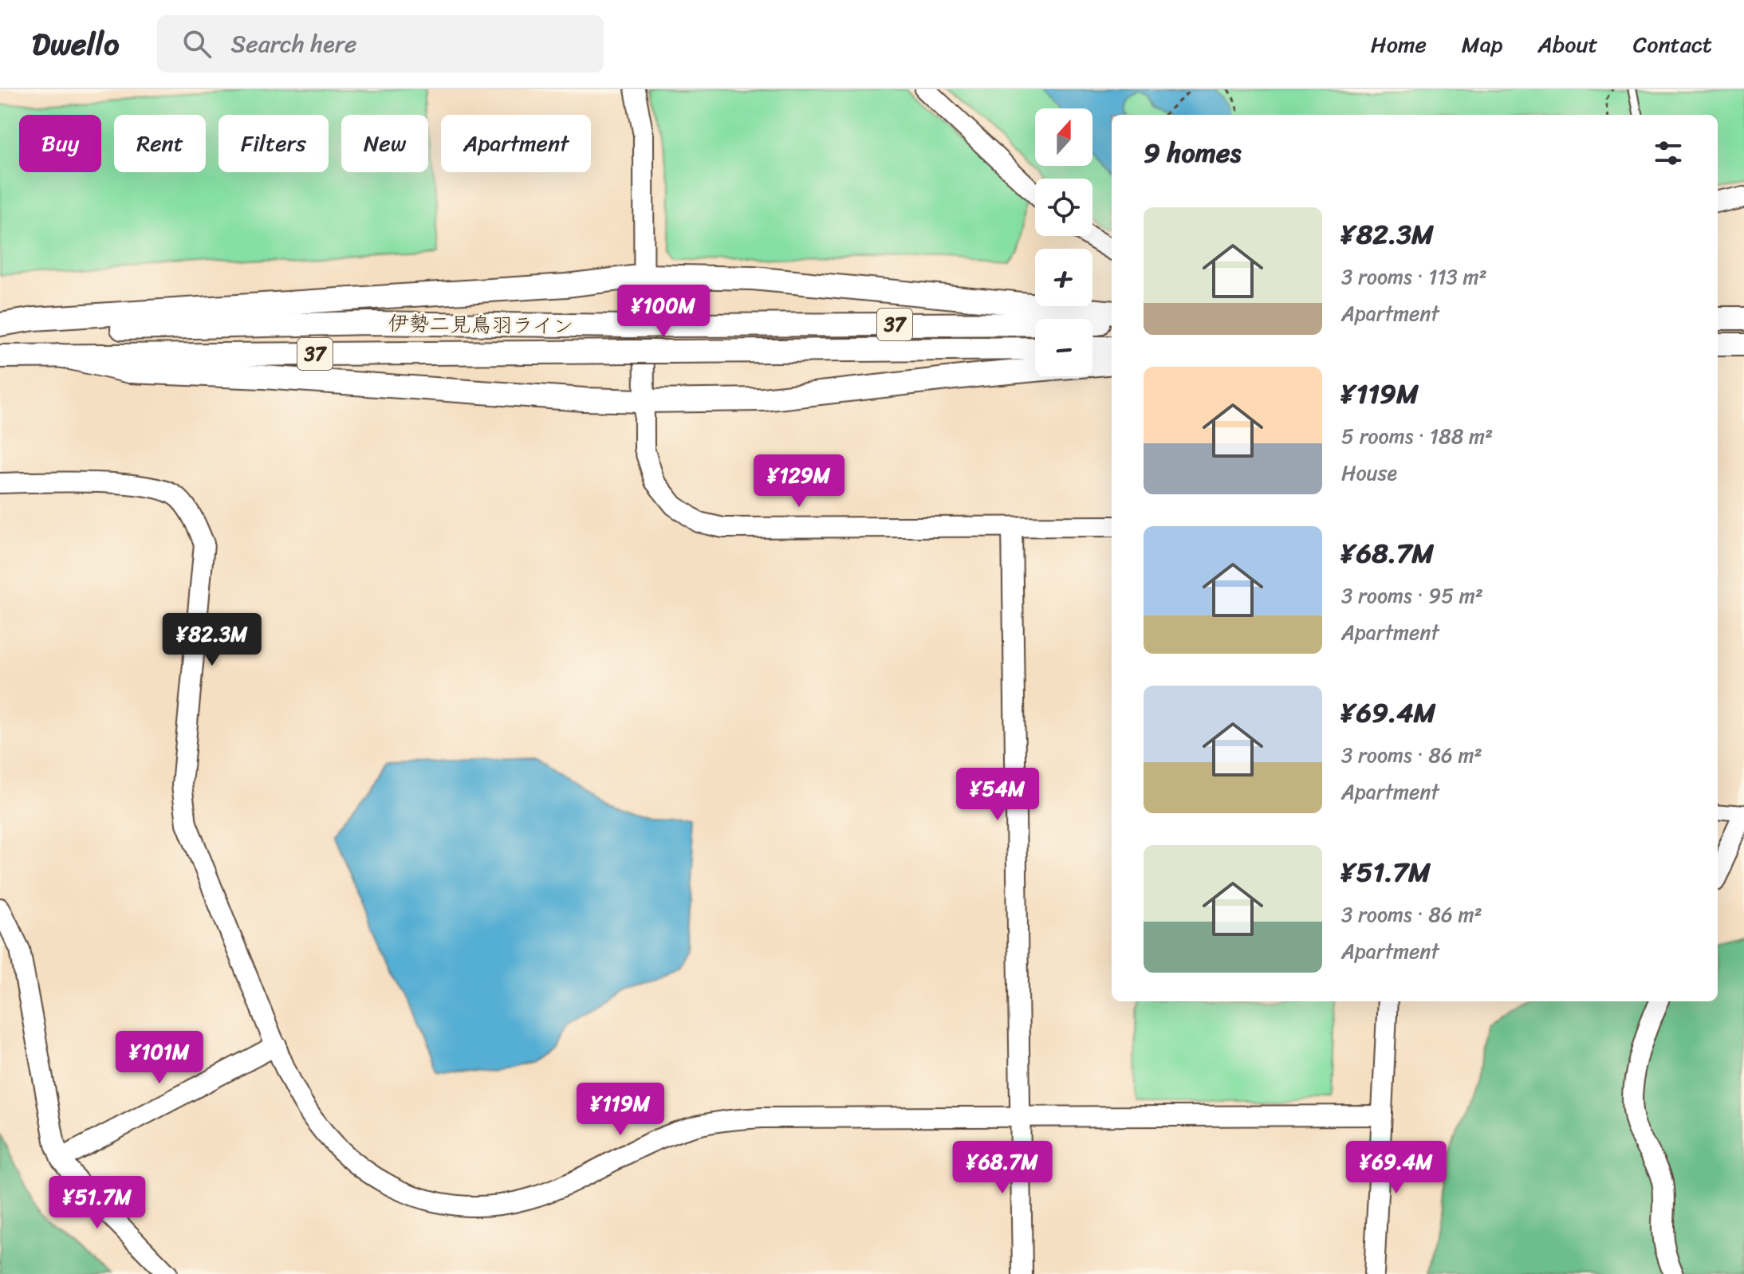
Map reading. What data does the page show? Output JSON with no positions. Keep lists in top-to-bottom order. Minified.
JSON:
{"streets":{"main road":["伊勢二見鳥羽ライン","37"]},"north":"top","page":{"header":"Dwello","search":"Search here","nav":["Home","Map","About","Contact"],"map_buttons":["+","−"],"chip":["Buy","Rent","Filters","New","Apartment"],"heading":"9 homes","list":[{"name":"¥82.3M","note":"3 rooms · 113 m² · Apartment"},{"name":"¥119M","note":"5 rooms · 188 m² · House"},{"name":"¥68.7M","note":"3 rooms · 95 m² · Apartment"},{"name":"¥69.4M","note":"3 rooms · 86 m² · Apartment"},{"name":"¥51.7M","note":"3 rooms · 86 m² · Apartment"}],"price":["¥100M","¥129M","¥82.3M","¥54M","¥101M","¥119M","¥68.7M","¥69.4M","¥51.7M"]}}
